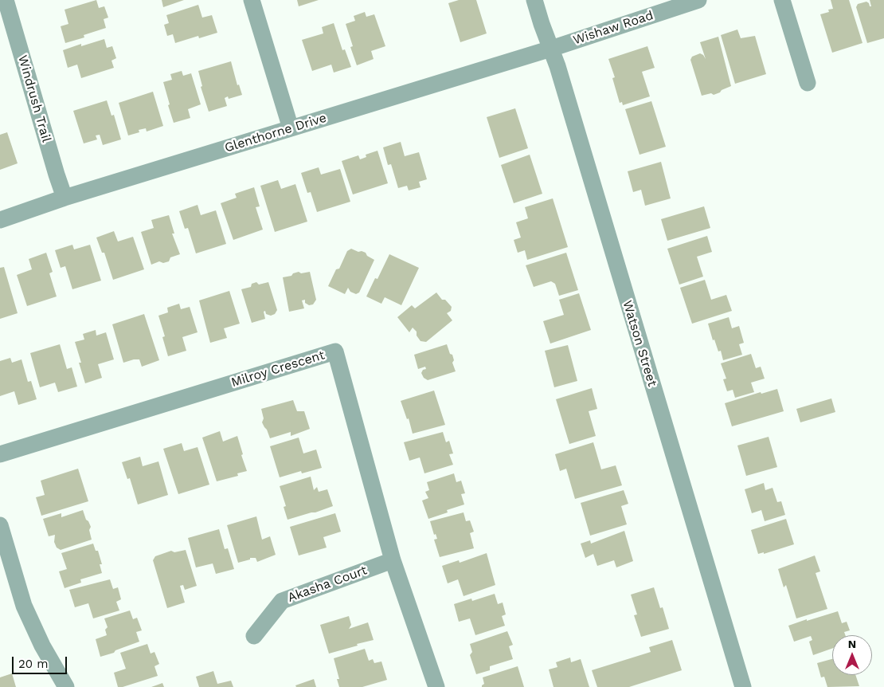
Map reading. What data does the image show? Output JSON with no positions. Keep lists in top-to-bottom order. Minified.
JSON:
{"streets":{"street":["Wishaw Road","Windrush Trail","Glenthorne Drive","Watson Street","Milroy Crescent","Akasha Court"]},"crossings":[["Wishaw Road","Glenthorne Drive"],["Wishaw Road","Watson Street"],["Windrush Trail","Glenthorne Drive"],["Glenthorne Drive","Watson Street"],["Milroy Crescent","Akasha Court"]],"scale_bar":"20 m","north":"top"}
